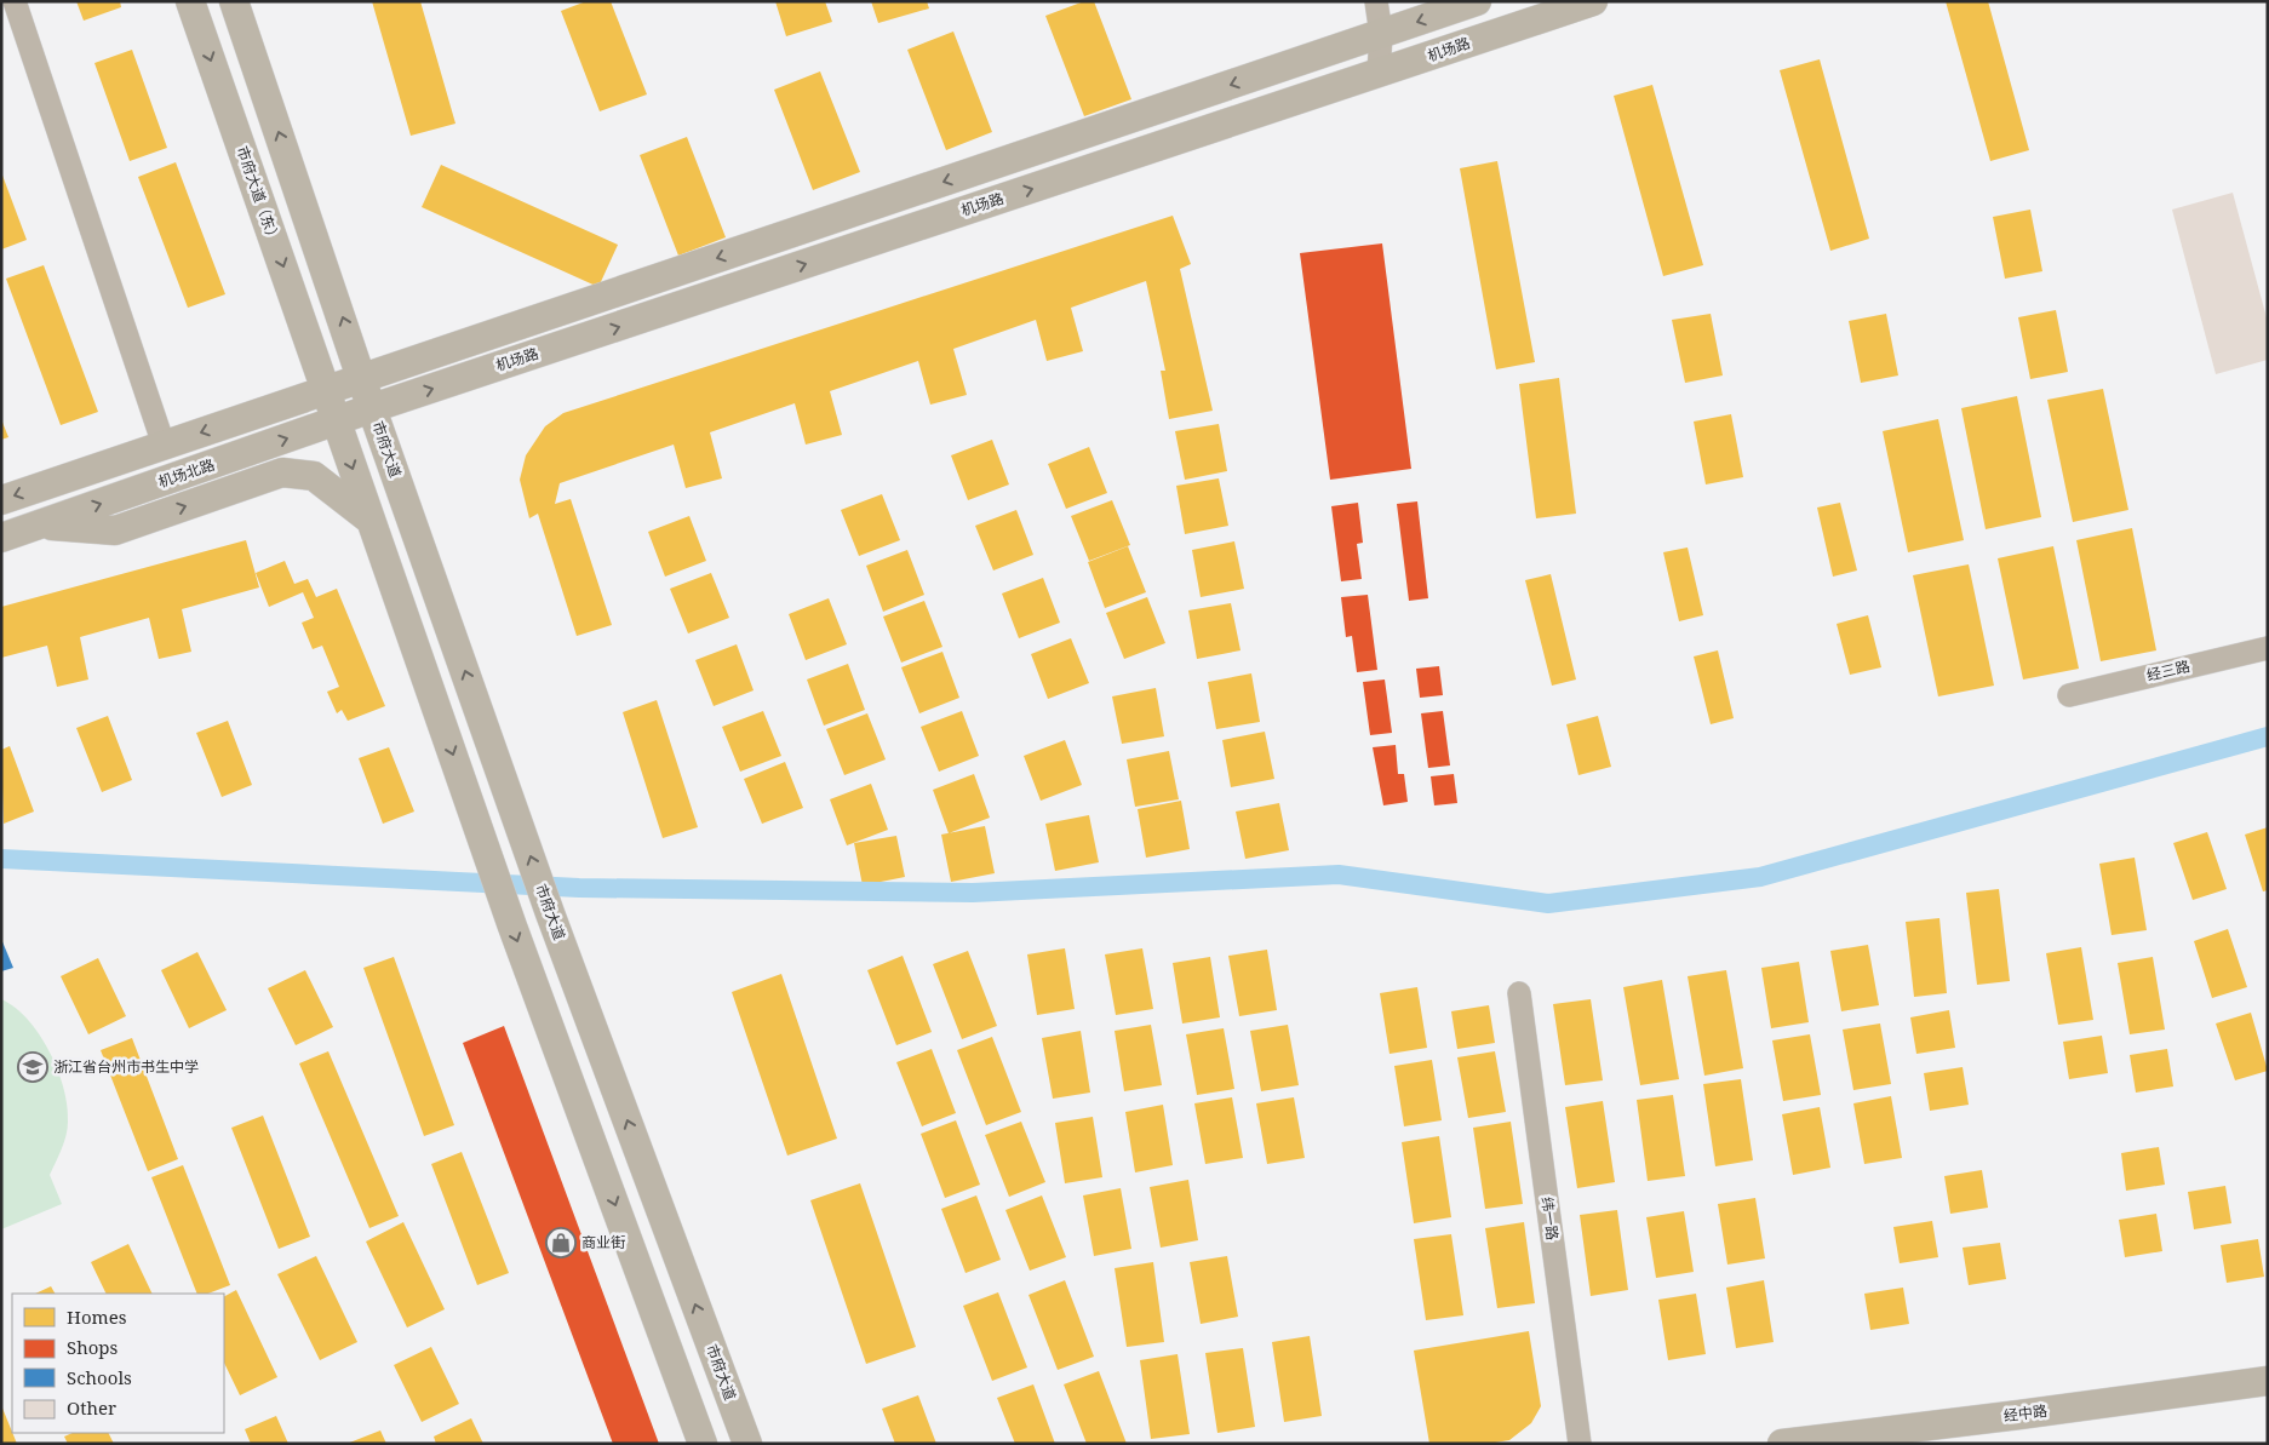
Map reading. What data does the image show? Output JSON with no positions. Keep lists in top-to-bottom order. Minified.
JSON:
{"streets":{"main road":["机场路","市府大道（东）","市府大道","机场北路","经中路"],"street":["经三路","纬一路"]},"crossings":[["机场路","市府大道"],["机场路","机场北路"],["市府大道","机场北路"]],"places":{"school or university":["浙江省台州市书生中学"],"shop":["商业街"]},"legend":["Homes","Shops","Schools","Other"]}
